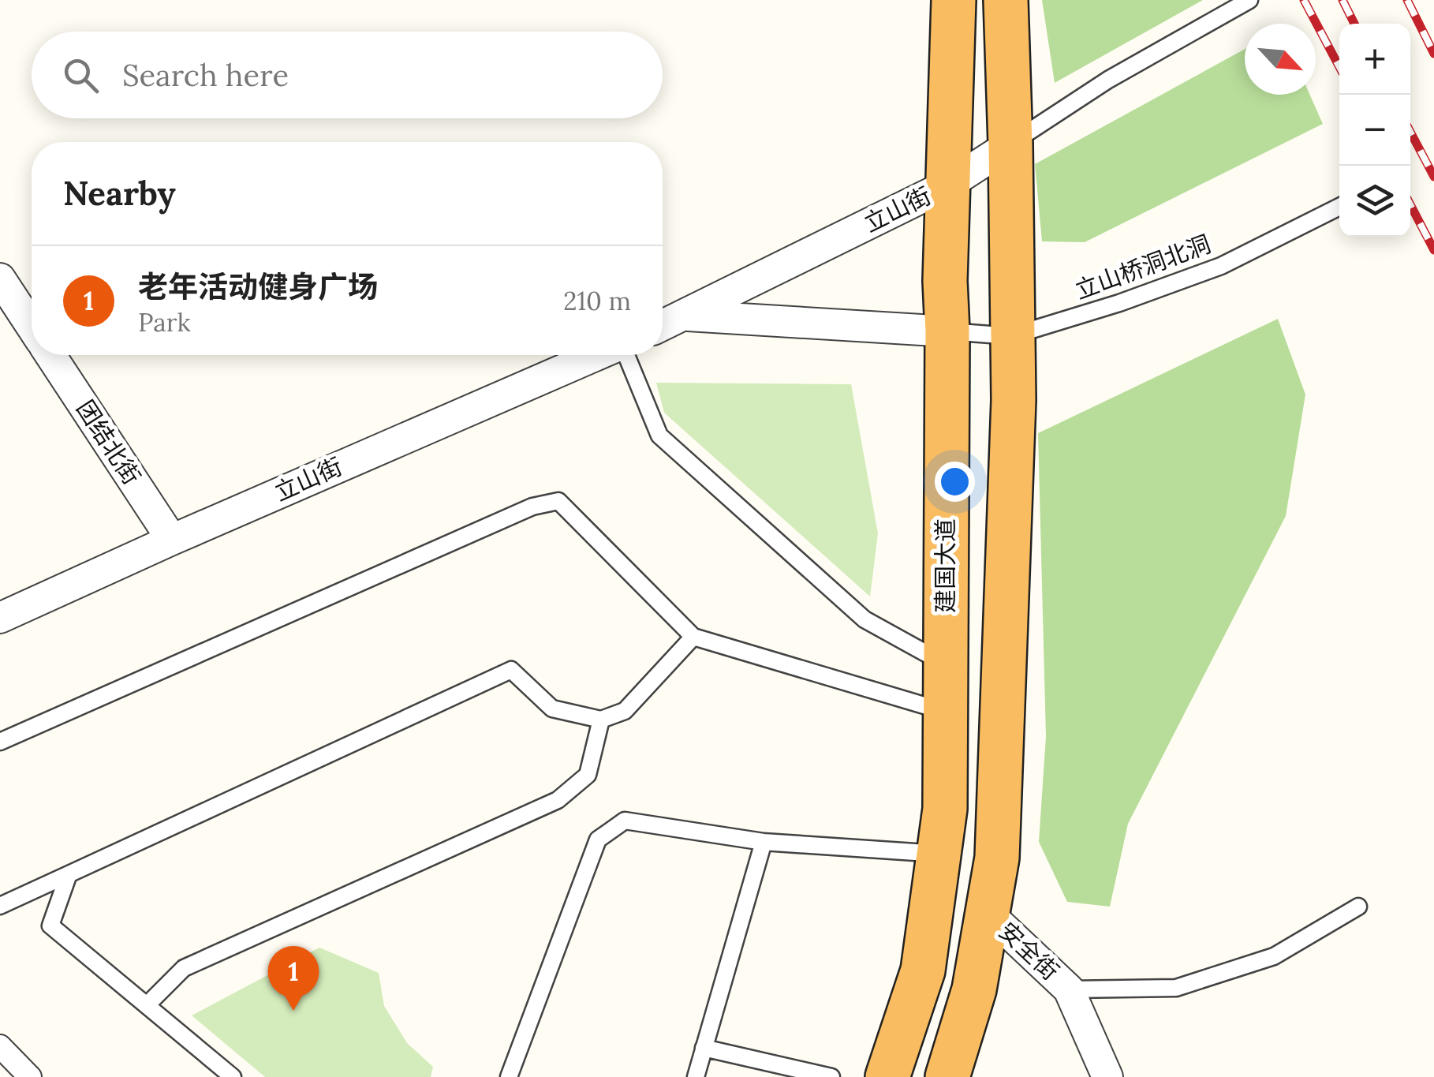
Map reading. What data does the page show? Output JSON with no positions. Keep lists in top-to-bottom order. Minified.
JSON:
{"streets":{"highway":["建国大道"],"street":["立山街","团结北街","安全街"],"lane":["立山桥洞北洞"]},"crossings":[["立山街","团结北街"],["立山街","建国大道"],["立山桥洞北洞","建国大道"]],"north":"bottom right","page":{"map_buttons":["+","−"],"search":"Search here","heading":"Nearby","list":[{"mark":"1","name":"老年活动健身广场","note":"Park","value":"210 m"}],"pins":"1"}}
